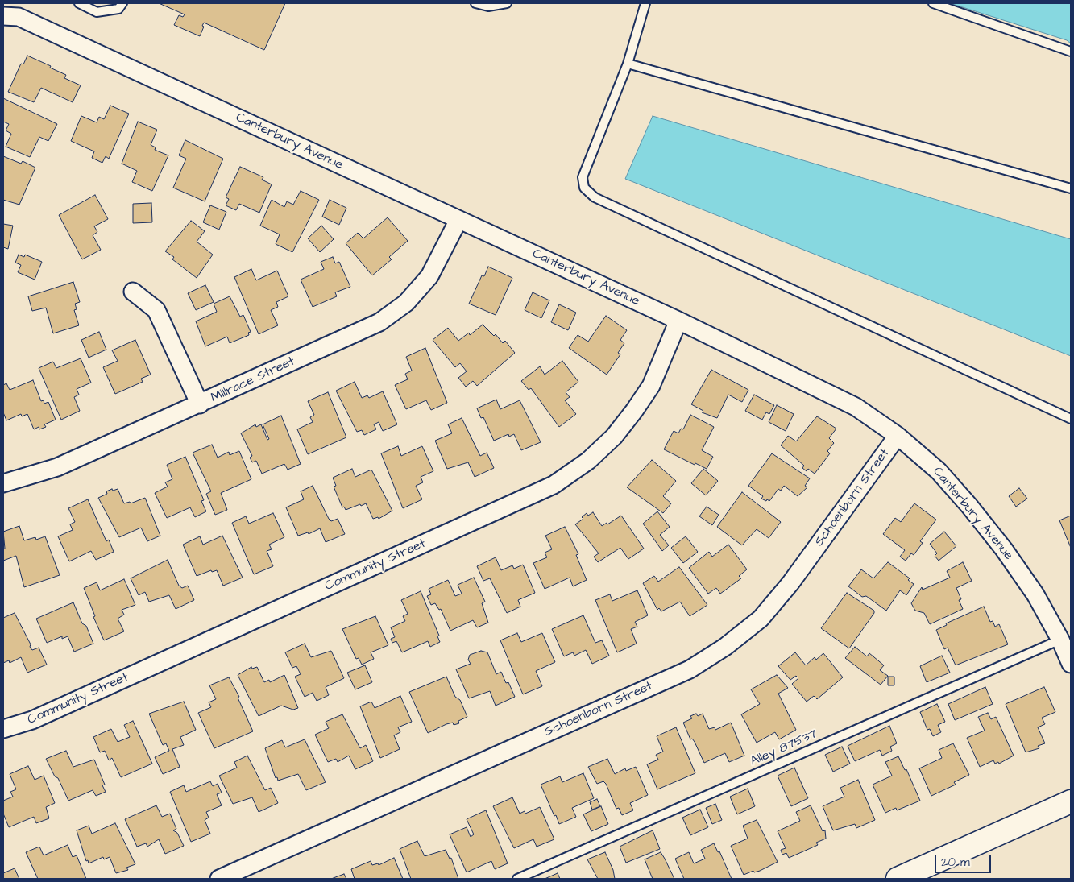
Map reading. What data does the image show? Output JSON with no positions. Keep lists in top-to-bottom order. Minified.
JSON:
{"streets":{"street":["Canterbury Avenue","Millrace Street","Schoenborn Street","Community Street"],"lane":["Alley 87537"]},"crossings":[["Canterbury Avenue","Millrace Street"],["Canterbury Avenue","Schoenborn Street"],["Canterbury Avenue","Community Street"],["Canterbury Avenue","Alley 87537"]],"scale_bar":"20 m"}
